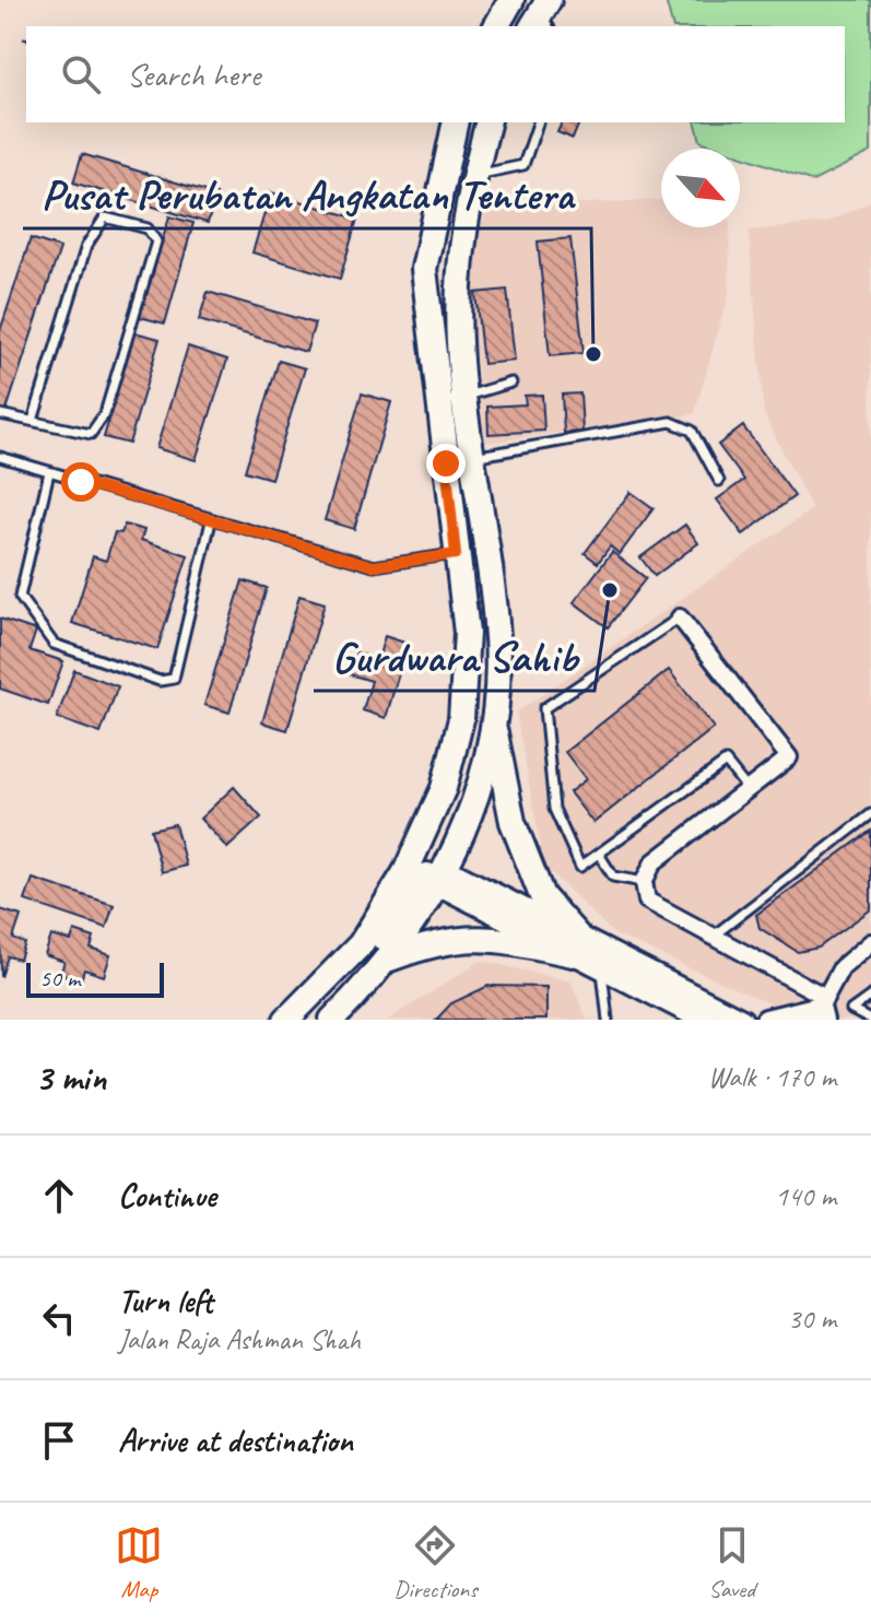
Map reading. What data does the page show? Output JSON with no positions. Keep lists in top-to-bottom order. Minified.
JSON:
{"places":["Pusat Perubatan Angkatan Tentera","Gurdwara Sahib"],"scale_bar":"50 m","north":"bottom right","page":{"search":"Search here","scale":"50 m","heading":["3 min","Walk · 170 m"],"list":[["Continue","140 m"],["Turn left","Jalan Raja Ashman Shah","30 m"],"Arrive at destination"],"nav":["Map","Directions","Saved"]}}
